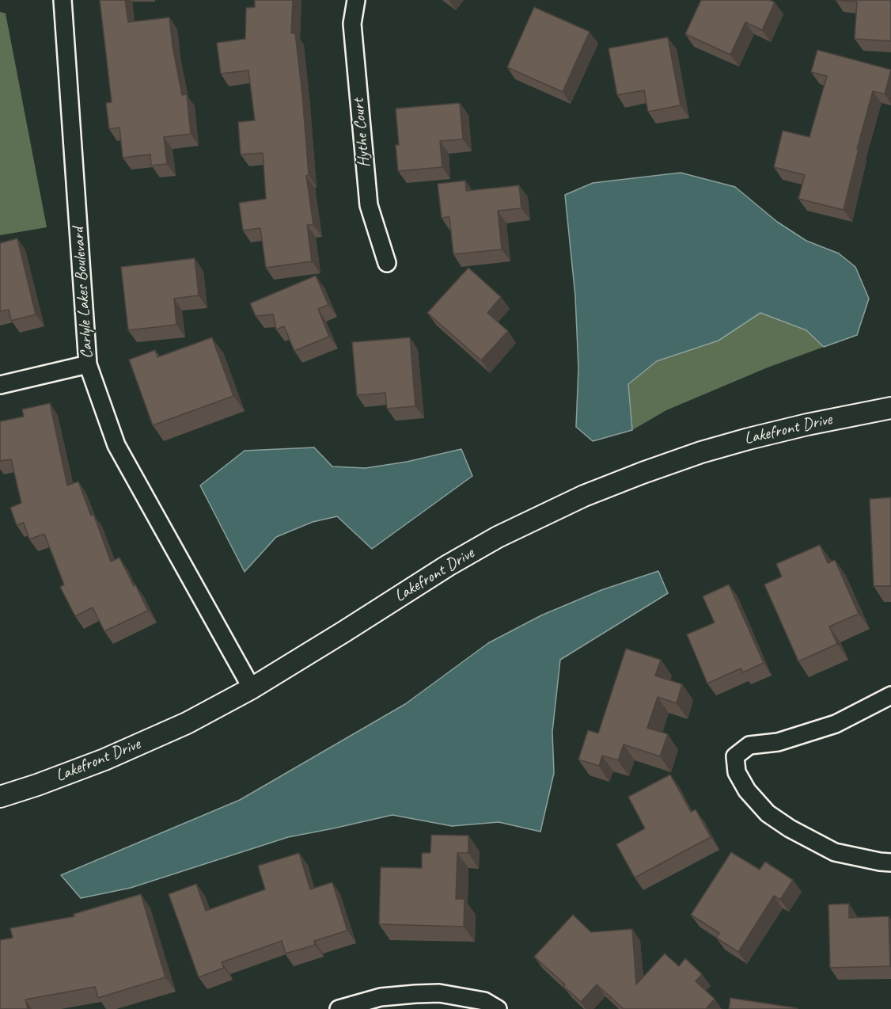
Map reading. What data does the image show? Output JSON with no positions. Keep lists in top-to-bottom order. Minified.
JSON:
{"streets":{"street":["Hythe Court","Carlyle Lakes Boulevard","Lakefront Drive"]},"crossings":[["Carlyle Lakes Boulevard","Lakefront Drive"]]}
